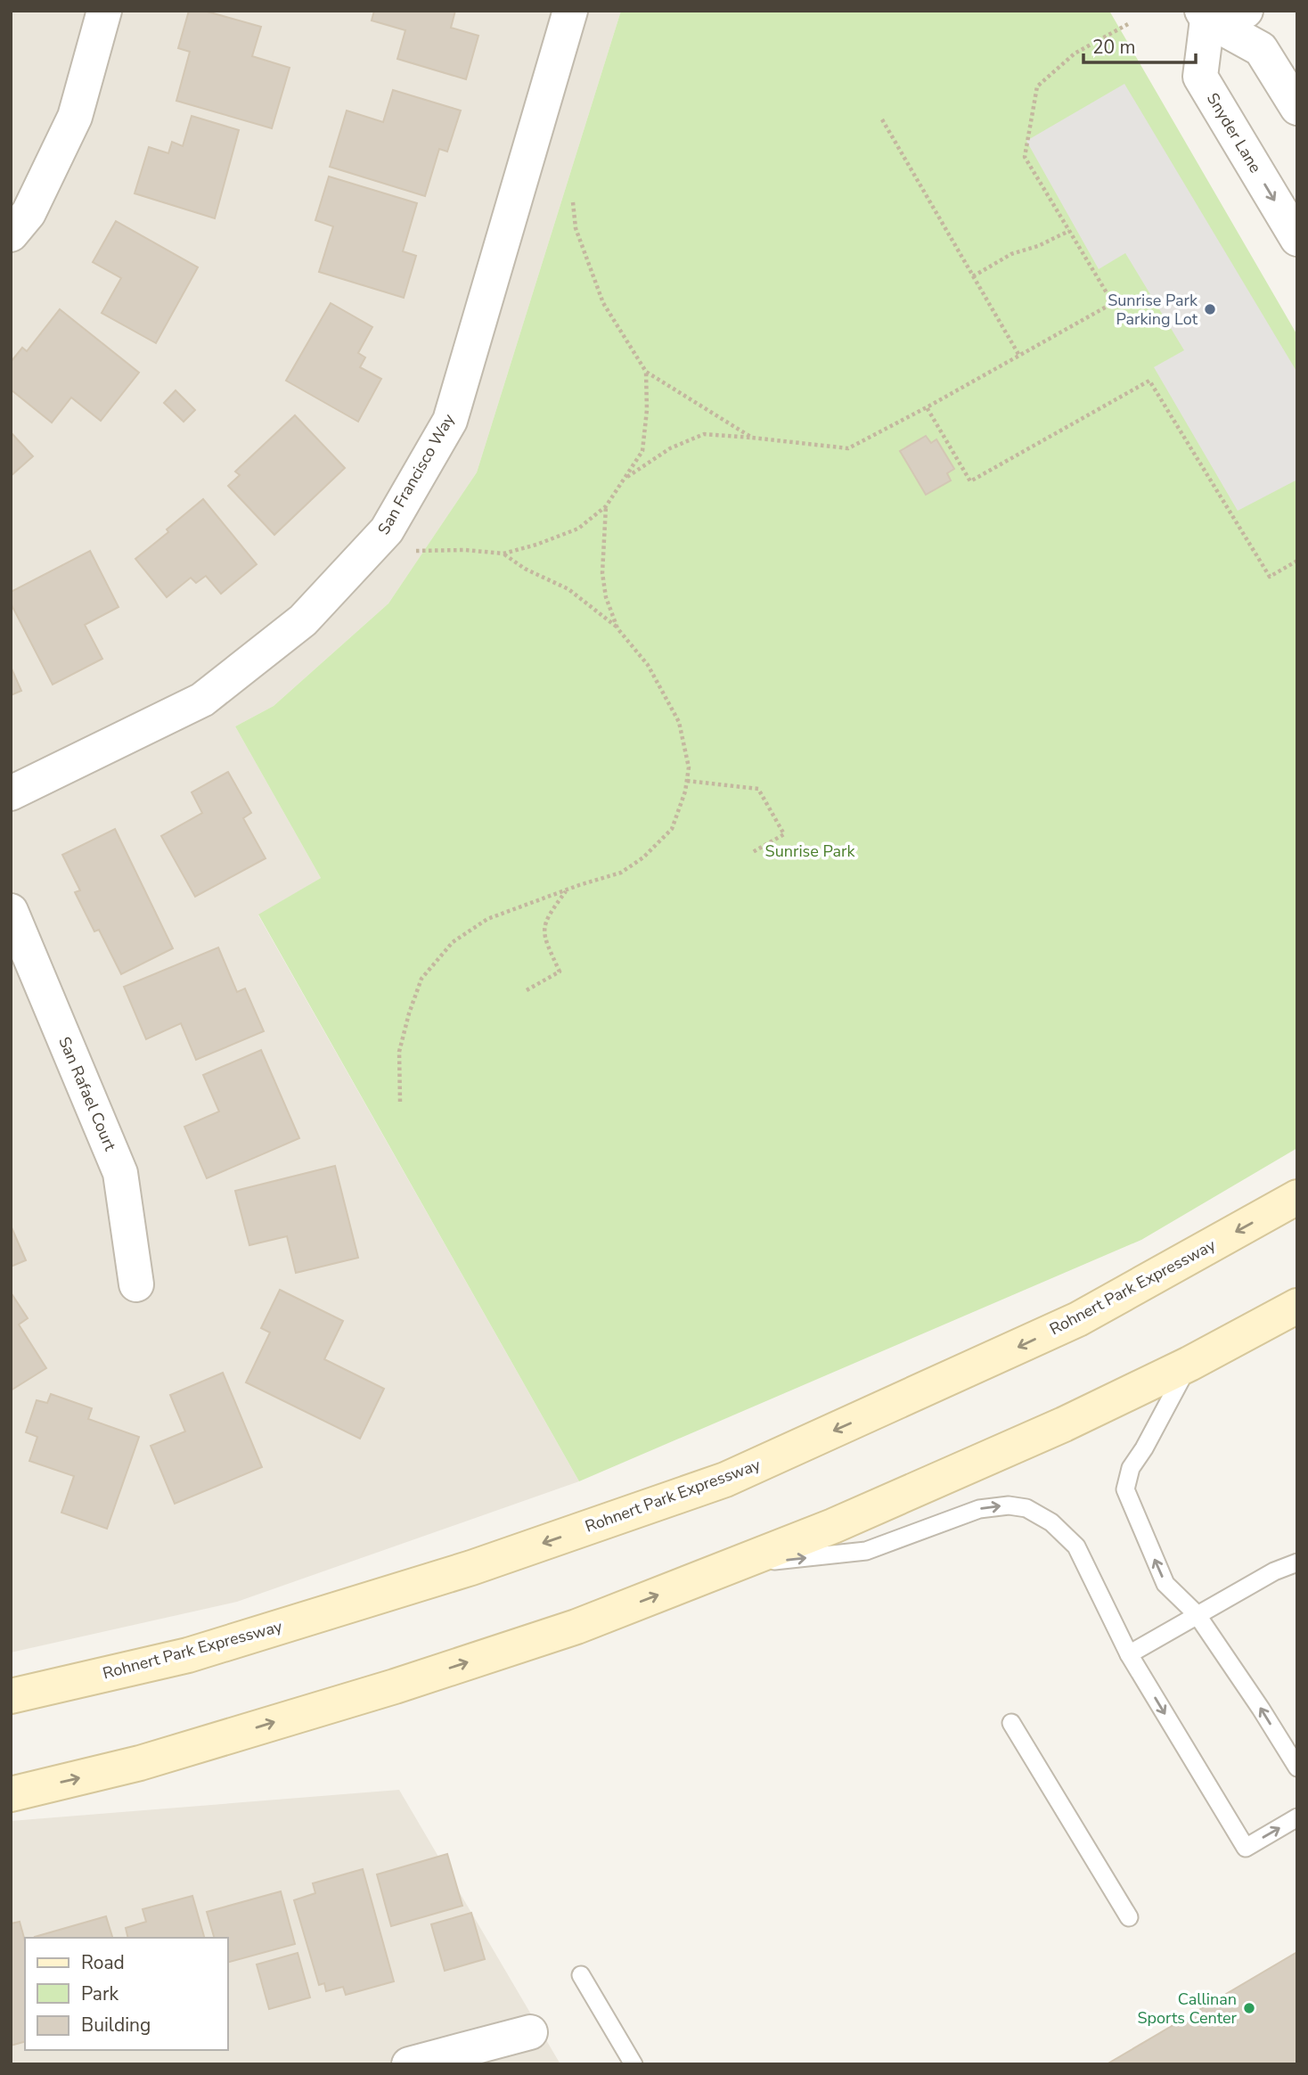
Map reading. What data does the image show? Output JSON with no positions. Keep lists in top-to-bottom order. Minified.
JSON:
{"streets":{"main road":["Rohnert Park Expressway"],"street":["Snyder Lane","San Francisco Way","San Rafael Court"]},"parks":["Sunrise Park"],"places":["Sunrise Park Parking Lot","Callinan Sports Center"],"legend":["Road","Park","Building"],"scale_bar":"20 m"}
